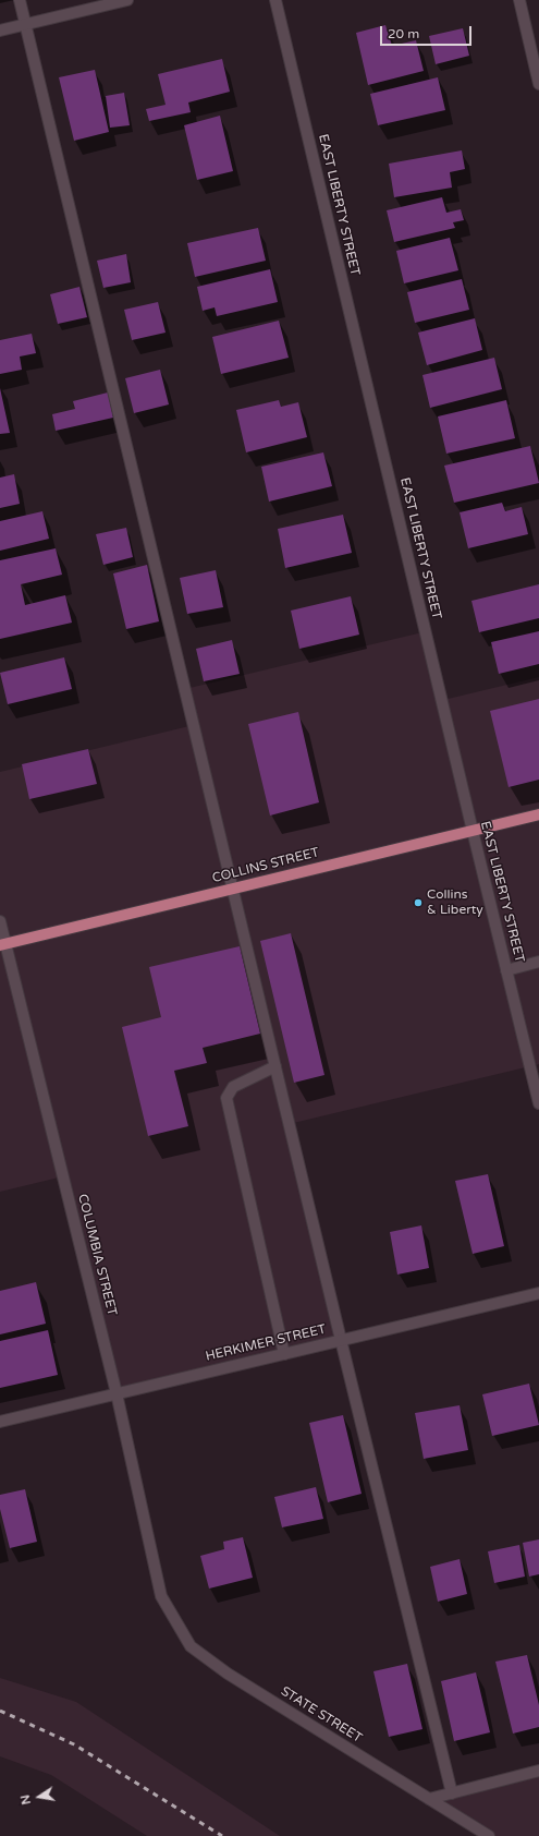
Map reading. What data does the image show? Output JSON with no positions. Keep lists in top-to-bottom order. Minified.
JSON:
{"streets":{"main road":["COLLINS STREET"],"street":["EAST LIBERTY STREET","COLUMBIA STREET","HERKIMER STREET","STATE STREET"]},"crossings":[["EAST LIBERTY STREET","COLLINS STREET"],["COLLINS STREET","COLUMBIA STREET"],["COLUMBIA STREET","HERKIMER STREET"],["COLUMBIA STREET","STATE STREET"]],"places":["Collins & Liberty"],"scale_bar":"20 m","north":"left"}
